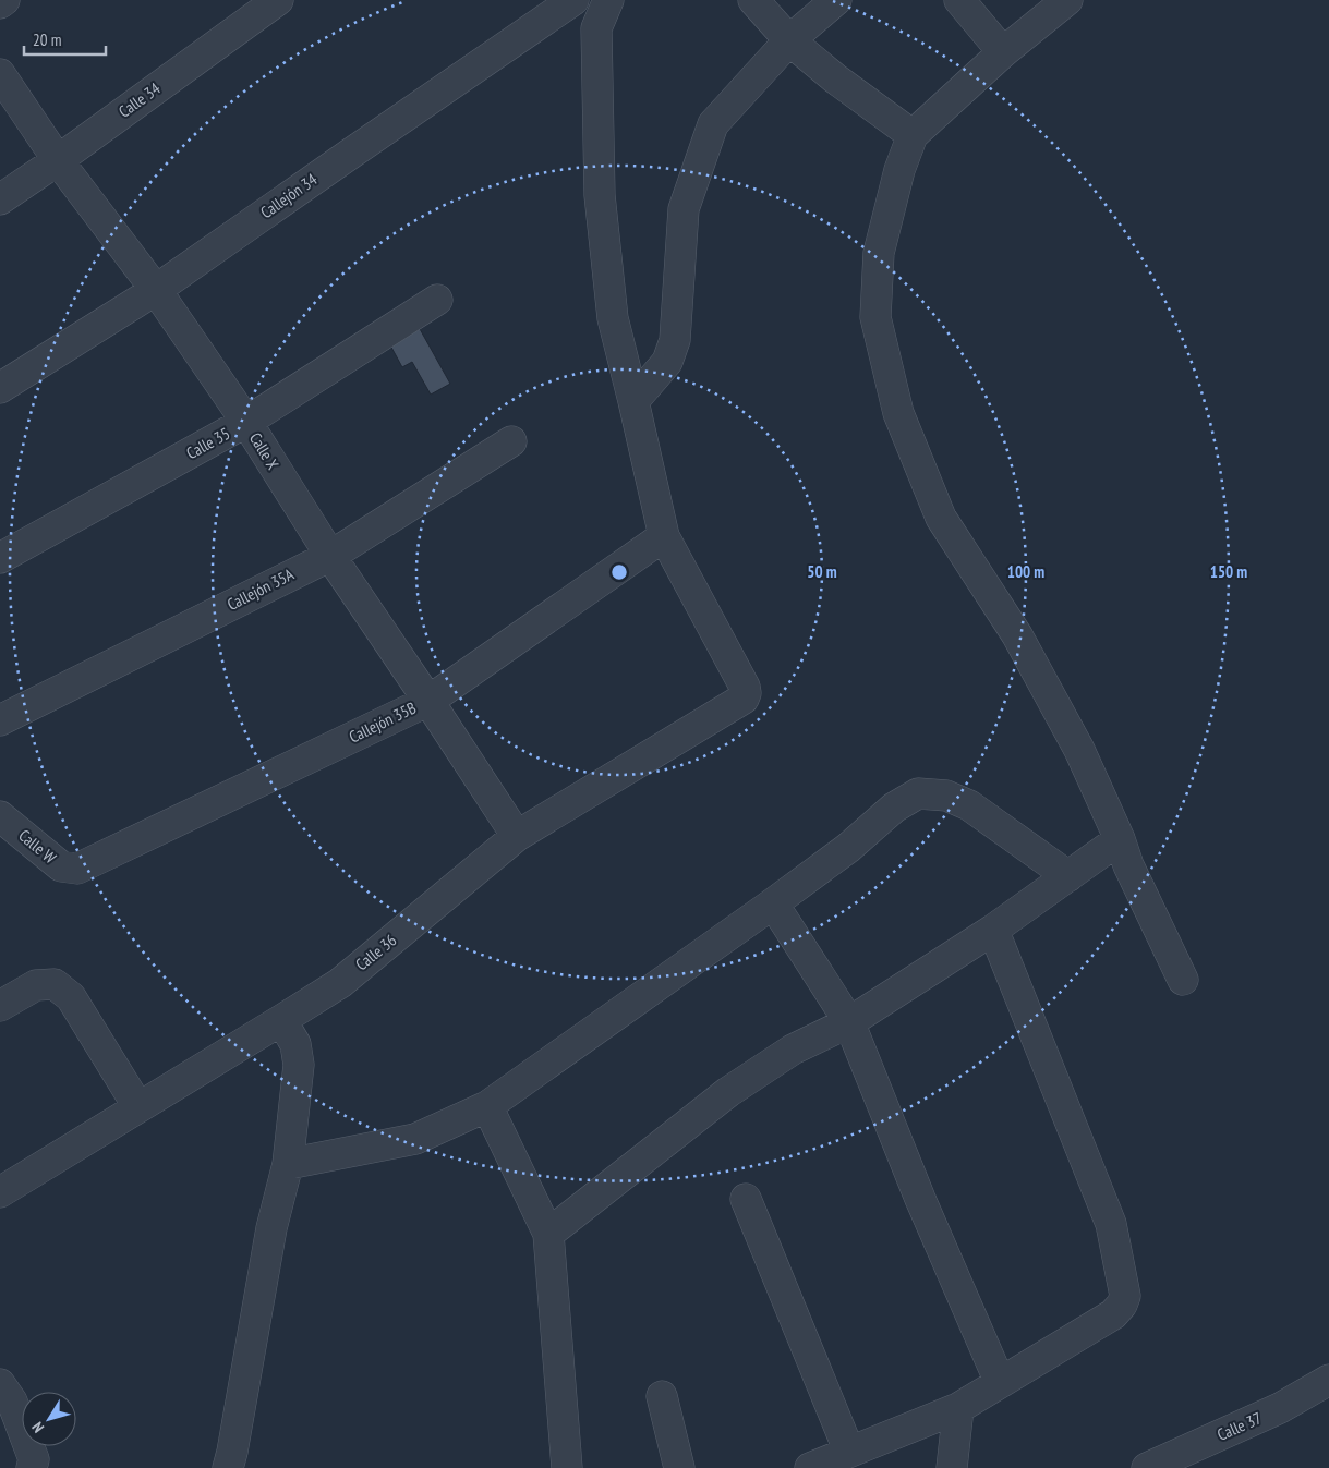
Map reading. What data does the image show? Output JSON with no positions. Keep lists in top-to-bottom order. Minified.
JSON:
{"streets":{"street":["Calle 34","Callejón 34","Calle 35","Calle X","Callejón 35A","Callejón 35B","Calle W","Calle 36","Calle 37"]},"crossings":[["Calle 34","Calle X"],["Callejón 34","Calle X"],["Calle 35","Calle X"],["Calle X","Callejón 35A"],["Calle X","Callejón 35B"],["Calle X","Calle 36"],["Callejón 35B","Calle W"],["Callejón 35B","Calle 36"]],"scale_bar":"20 m","north":"bottom left","rings":["50 m","100 m","150 m"]}
